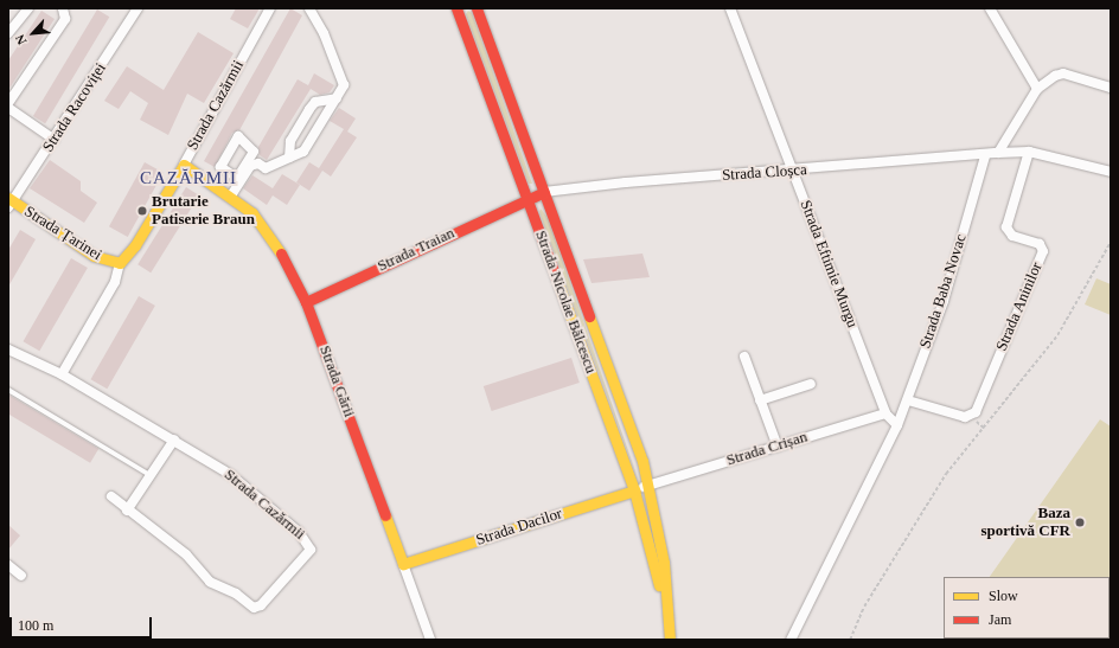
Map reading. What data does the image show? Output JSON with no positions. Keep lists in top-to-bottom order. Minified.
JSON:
{"streets":{"main road":["Strada Cazărmii","Strada Țarinei","Strada Traian","Strada Nicolae Bălcescu","Strada Gării","Strada Dacilor"],"street":["Strada Racoviței","Strada Cloșca","Strada Eftimie Murgu","Strada Baba Novac","Strada Aninilor","Strada Crișan"]},"crossings":[["Strada Cazărmii","Strada Țarinei"],["Strada Cazărmii","Strada Gării"],["Strada Racoviței","Strada Țarinei"],["Strada Cloșca","Strada Traian"],["Strada Cloșca","Strada Eftimie Murgu"],["Strada Cloșca","Strada Baba Novac"],["Strada Cloșca","Strada Nicolae Bălcescu"],["Strada Cloșca","Strada Aninilor"],["Strada Traian","Strada Nicolae Bălcescu"],["Strada Traian","Strada Gării"],["Strada Eftimie Murgu","Strada Crișan"],["Strada Baba Novac","Strada Aninilor"],["Strada Nicolae Bălcescu","Strada Crișan"],["Strada Nicolae Bălcescu","Strada Dacilor"],["Strada Gării","Strada Dacilor"],["Strada Crișan","Strada Dacilor"]],"districts":["CAZĂRMII"],"places":["Brutarie Patiserie Braun","Baza sportivă CFR"],"legend":["Slow","Jam"],"scale_bar":"100 m","north":"bottom left"}
